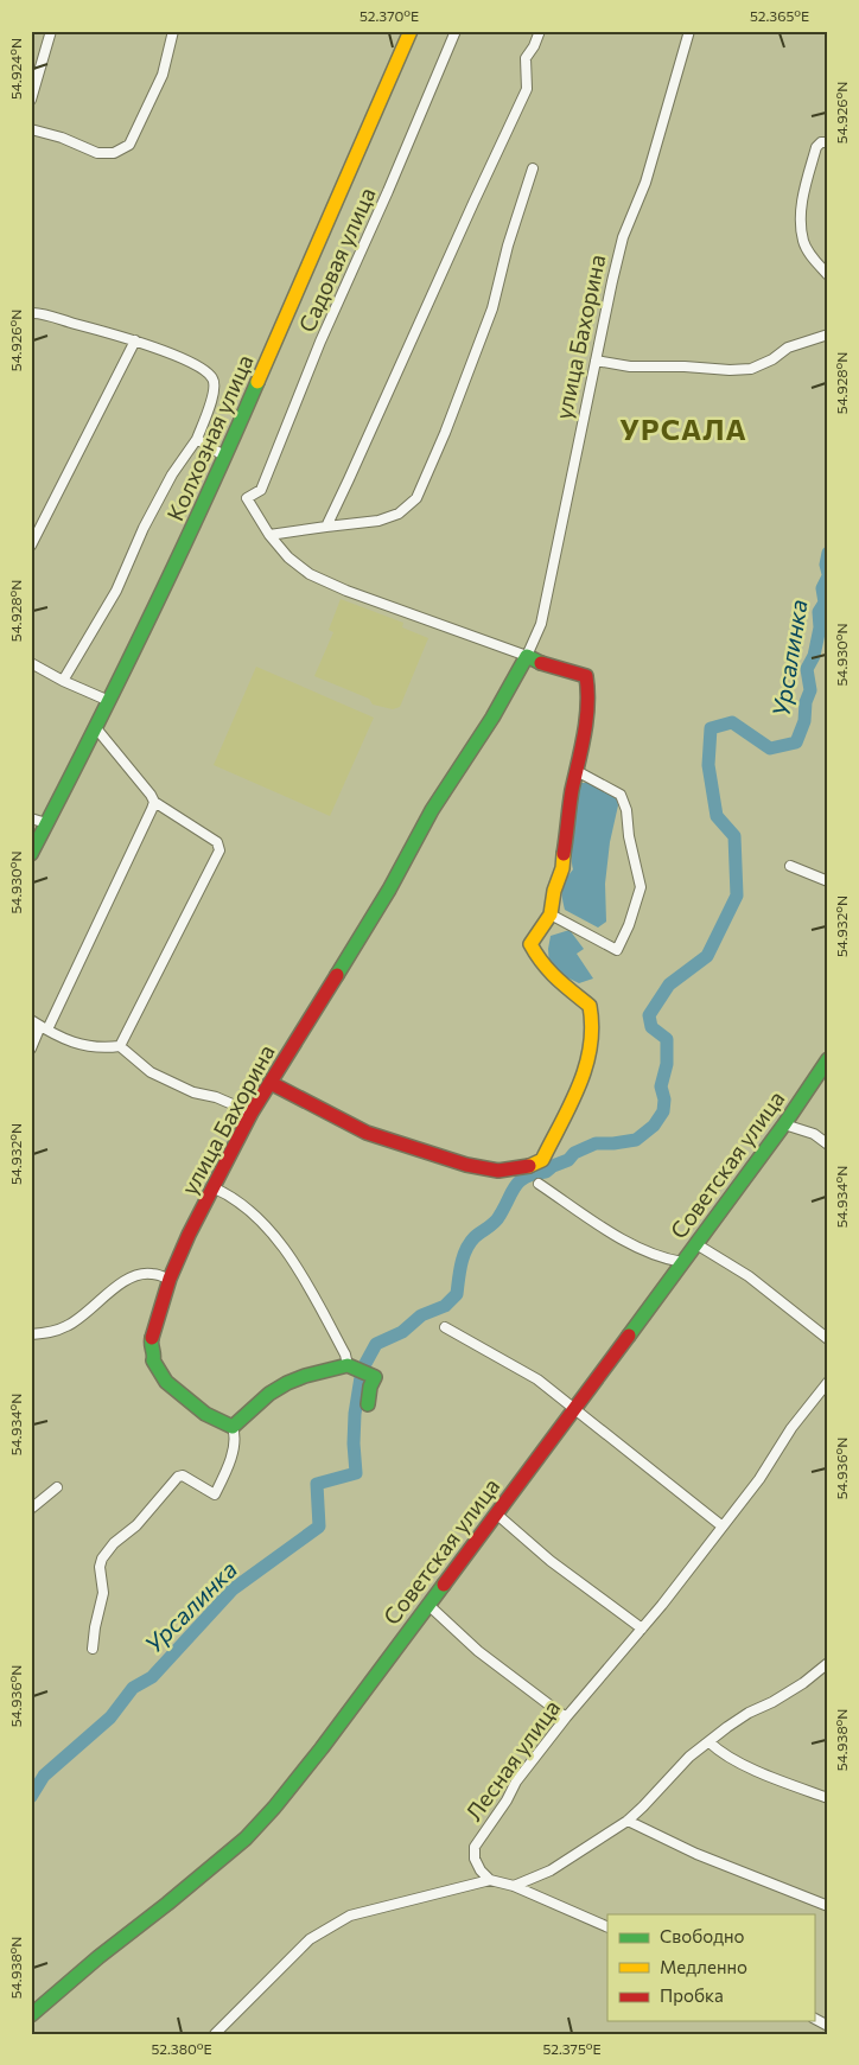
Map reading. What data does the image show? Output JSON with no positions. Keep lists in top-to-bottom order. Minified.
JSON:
{"streets":{"street":["Садовая улица","улица Бахорина","Колхозная улица","Советская улица","Лесная улица"]},"districts":["УРСАЛА"],"water":["Урсалинка"],"legend":["Свободно","Медленно","Пробка"],"coordinates":["52.370°E","52.365°E","54.924°N","54.926°N","54.928°N","54.930°N","54.932°N","54.934°N","54.936°N","54.938°N","52.380°E","52.375°E"]}
